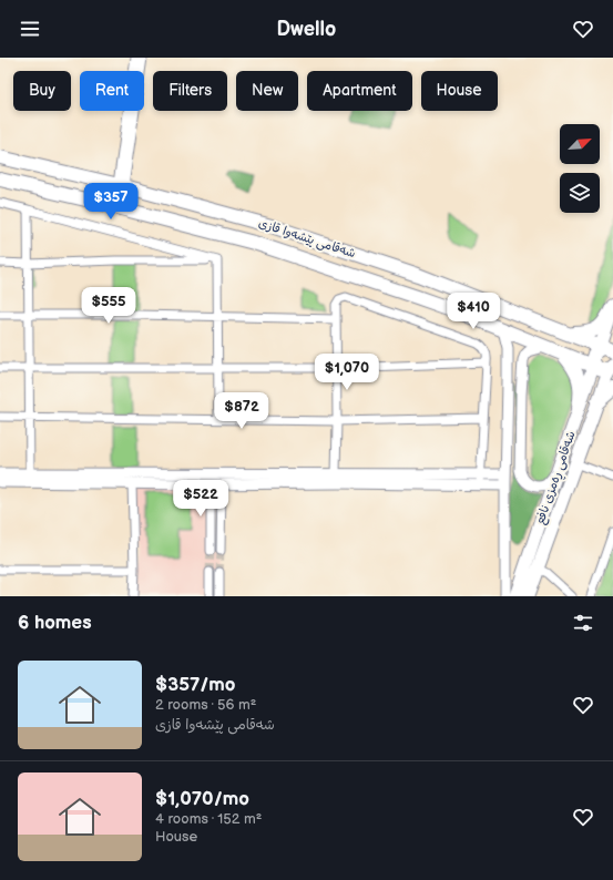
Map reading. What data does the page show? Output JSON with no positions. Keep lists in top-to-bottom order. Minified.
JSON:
{"streets":{"highway":["شەقامی پێشەوا قازی"],"main road":["شەقامی ڕەمزی نافع"]},"crossings":[["شەقامی پێشەوا قازی","شەقامی ڕەمزی نافع"]],"north":"top right","page":{"header":"Dwello","chip":["Buy","Rent","Filters","New","Apartment","House"],"price":["$357","$555","$410","$1,070","$872","$522"],"heading":"6 homes","list":[{"name":"$357/mo","note":"2 rooms · 56 m² · شەقامی پێشەوا قازی"},{"name":"$1,070/mo","note":"4 rooms · 152 m² · House"}]}}
